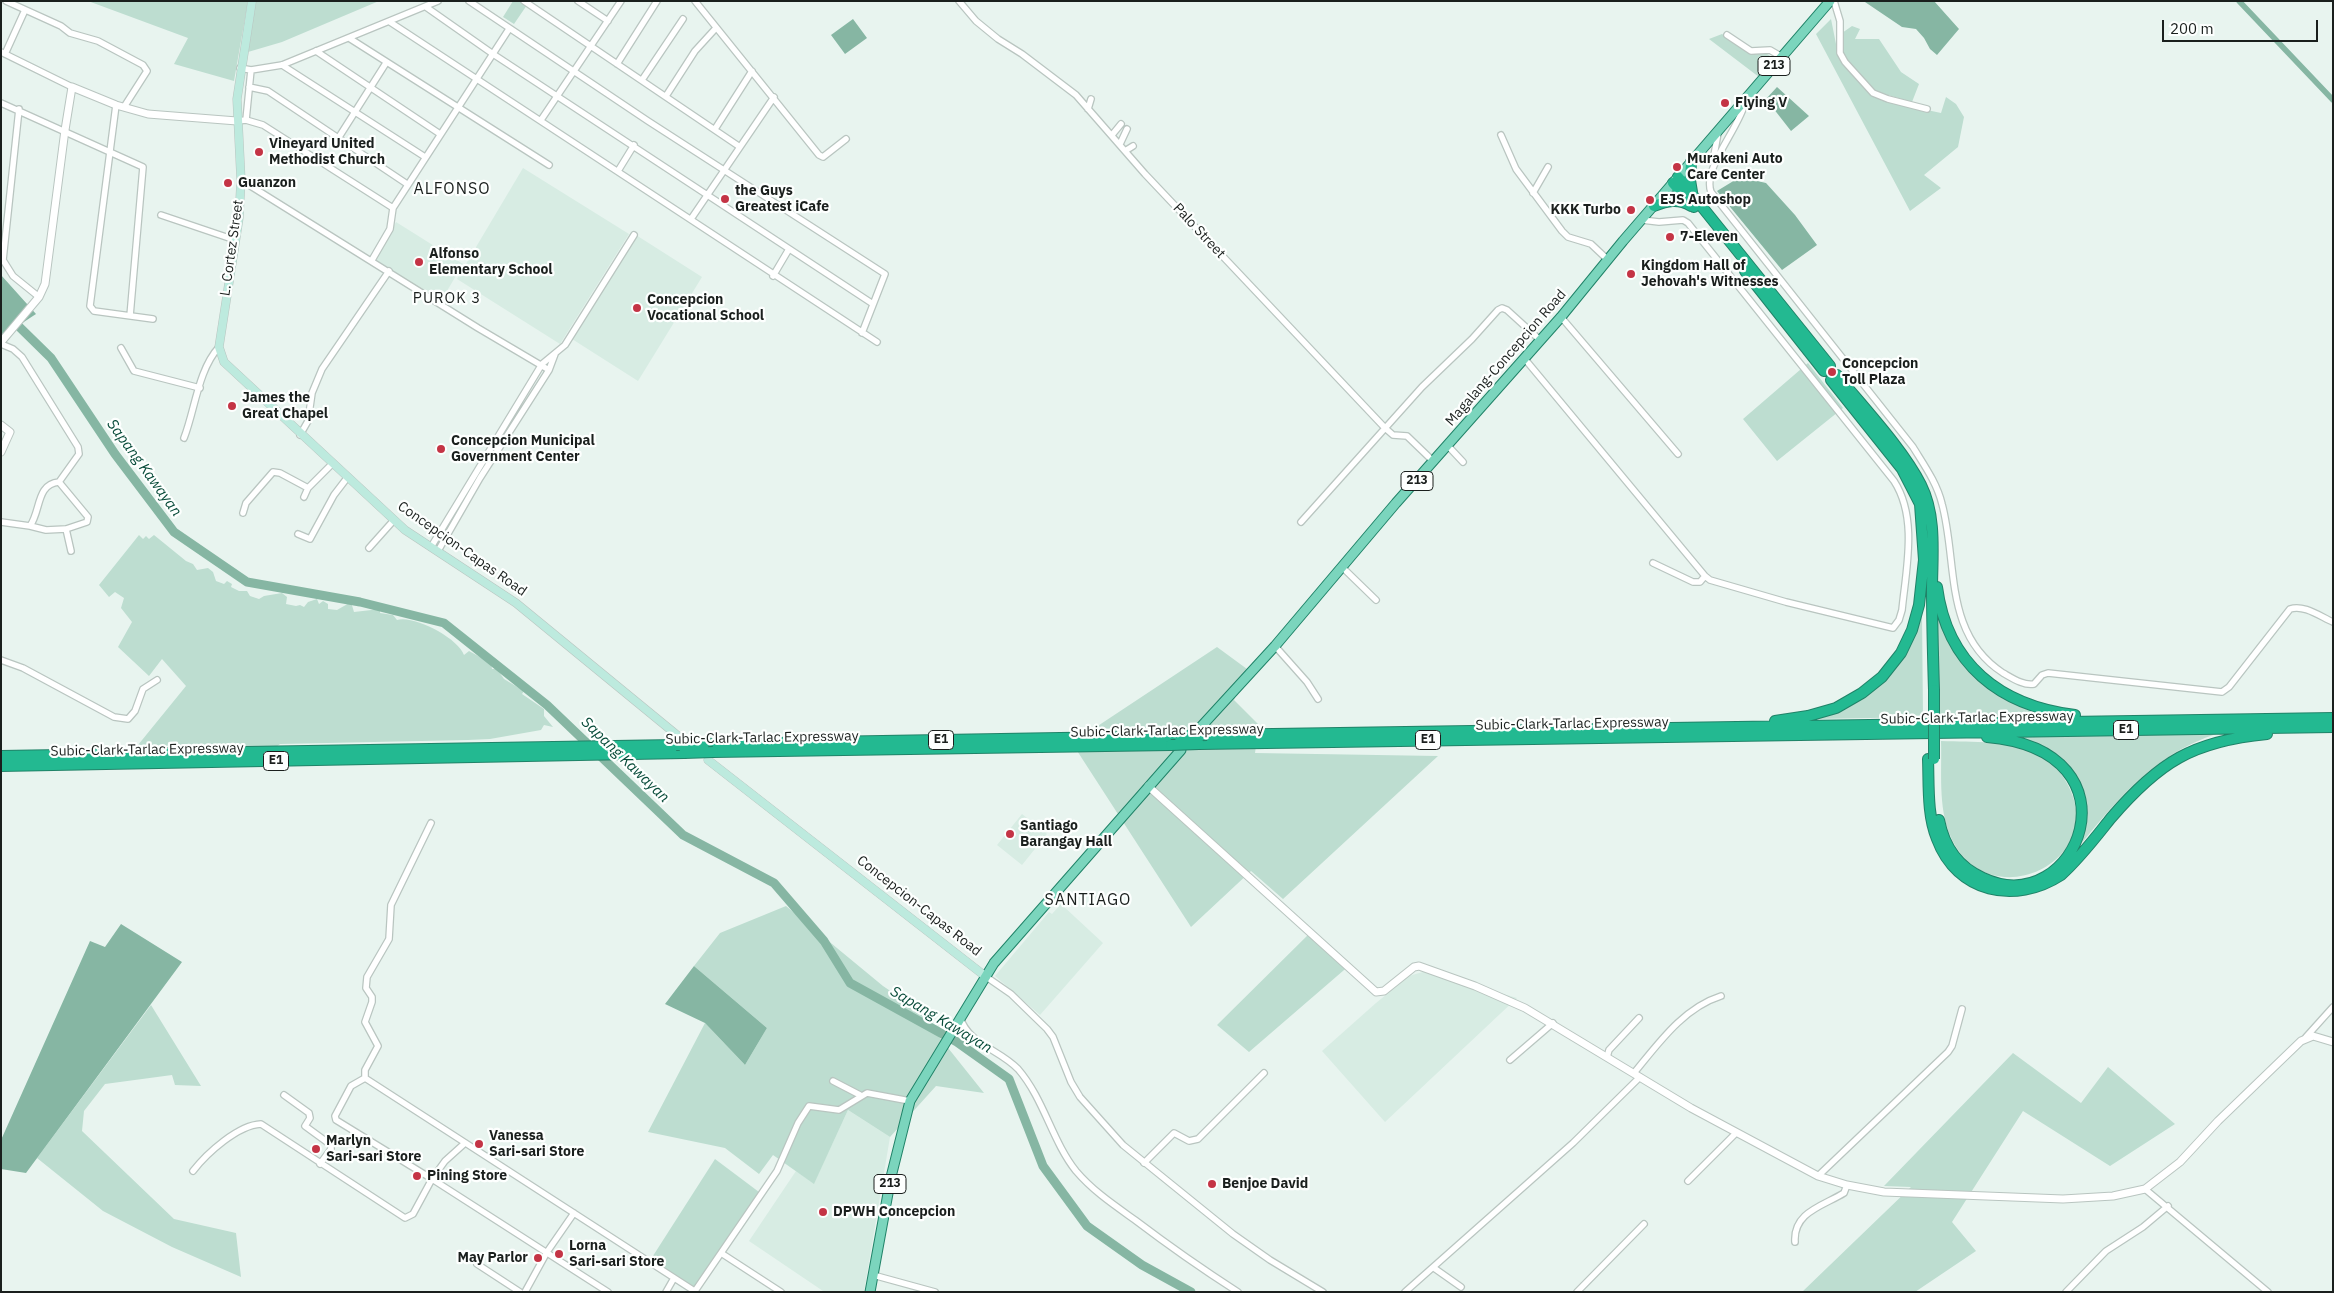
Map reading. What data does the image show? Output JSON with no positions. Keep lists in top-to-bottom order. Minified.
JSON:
{"streets":{"highway":["Subic-Clark-Tarlac Expressway","E1"],"main road":["213","L. Cortez Street","Magalang-Concepcion Road","Concepcion-Capas Road"],"street":["Palo Street"]},"crossings":[["213","Concepcion-Capas Road"],["Palo Street","Magalang-Concepcion Road"],["L. Cortez Street","Concepcion-Capas Road"],["Magalang-Concepcion Road","Subic-Clark-Tarlac Expressway"],["Concepcion-Capas Road","Subic-Clark-Tarlac Expressway"]],"districts":["ALFONSO","PUROK 3","SANTIAGO"],"water":["Sapang Kawayan"],"places":["Flying V","Vineyard United Methodist Church","Murakeni Auto Care Center","Guanzon","the Guys Greatest iCafe","EJS Autoshop","KKK Turbo","7-Eleven","Alfonso Elementary School","Kingdom Hall of Jehovah's Witnesses","Concepcion Vocational School","Concepcion Toll Plaza","James the Great Chapel","Concepcion Municipal Government Center","Santiago Barangay Hall","Vanessa Sari-sari Store","Marlyn Sari-sari Store","Pining Store","Benjoe David","DPWH Concepcion","Lorna Sari-sari Store","May Parlor"],"scale_bar":"200 m"}
